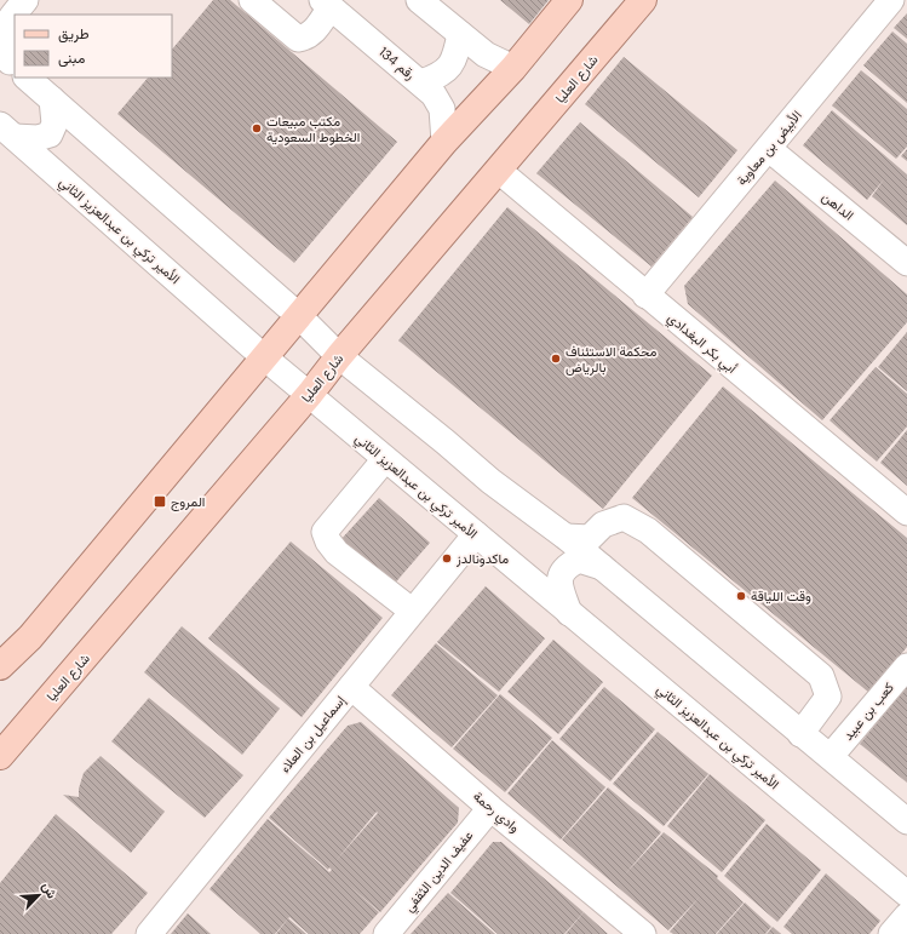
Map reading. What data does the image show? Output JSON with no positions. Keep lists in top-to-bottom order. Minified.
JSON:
{"streets":{"main road":["شارع العليا"],"street":["رقم 134","الأبيض بن معاوية","الداهن","الأمير تركي بن عبدالعزيز الثاني","أبي بكر البغدادي","كعب بن عبيد","إسماعيل بن العلاء","وادي رحمة","عفيف الدين الثقفي"]},"crossings":[["شارع العليا","الأمير تركي بن عبدالعزيز الثاني"],["شارع العليا","أبي بكر البغدادي"],["الأبيض بن معاوية","الداهن"],["الأبيض بن معاوية","أبي بكر البغدادي"],["الأمير تركي بن عبدالعزيز الثاني","إسماعيل بن العلاء"],["إسماعيل بن العلاء","وادي رحمة"],["وادي رحمة","عفيف الدين الثقفي"]],"places":{"other":["مكتب مبيعات الخطوط السعودية","محكمة الاستئناف بالرياض","ماكدونالدز","وقت اللياقة"],"transit":["المروج"]},"legend":["طريق","مبنى"],"north":"top right"}
